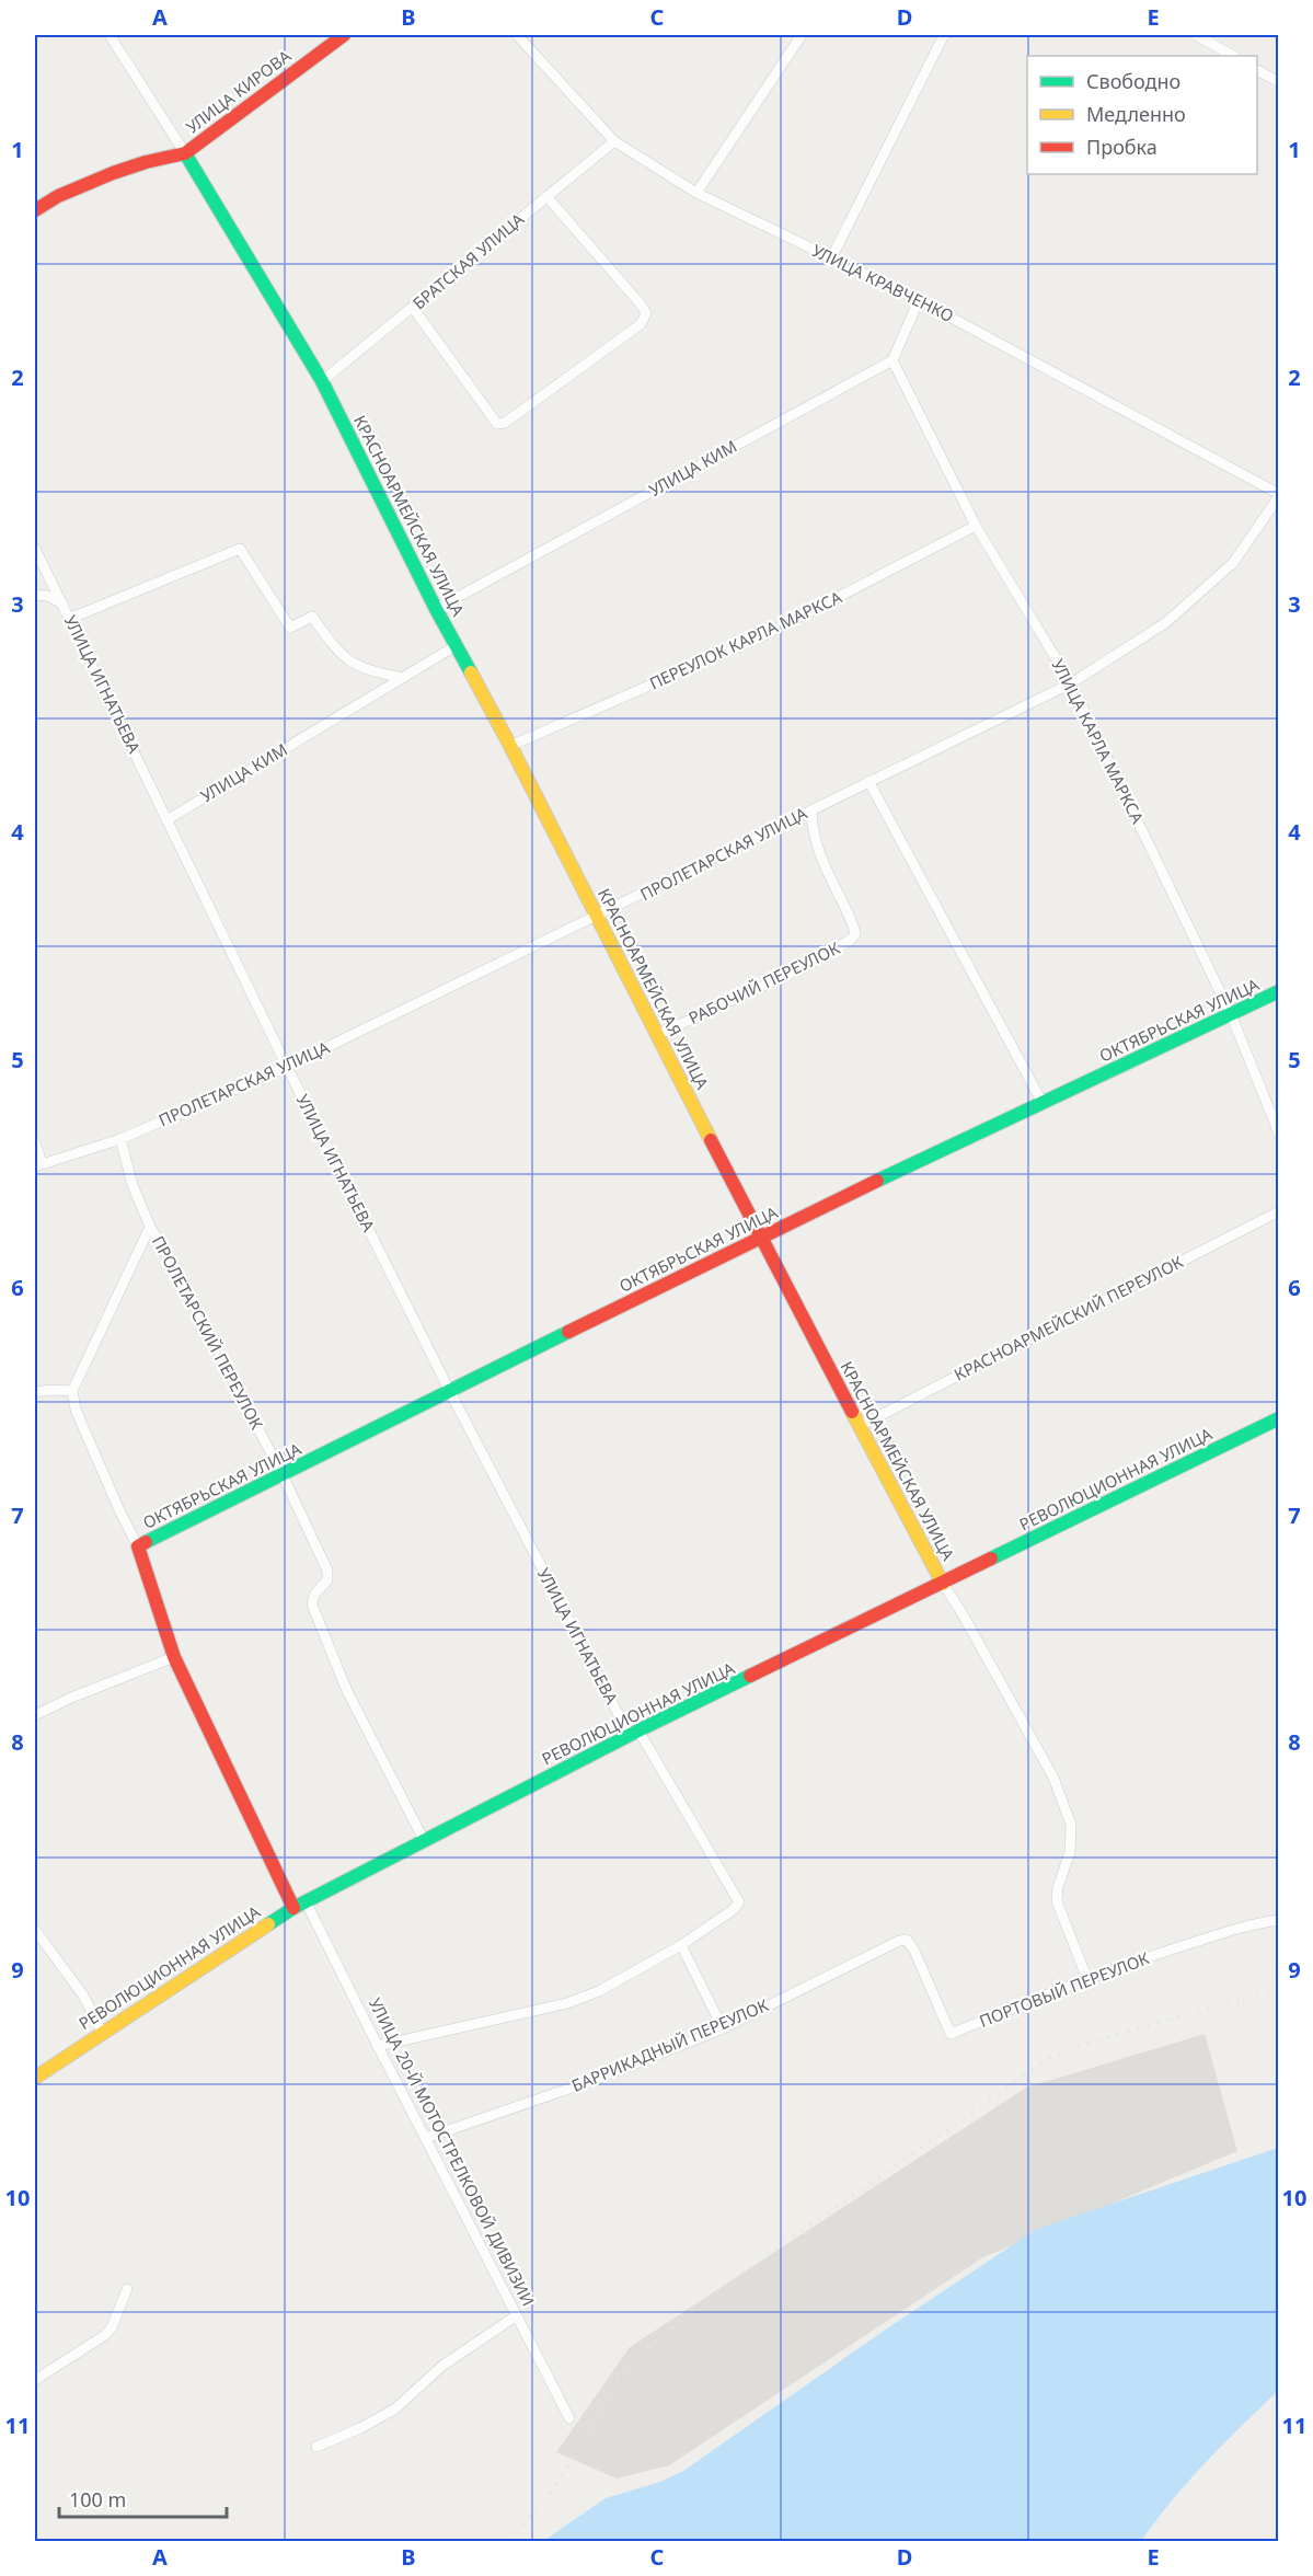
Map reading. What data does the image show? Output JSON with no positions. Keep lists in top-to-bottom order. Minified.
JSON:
{"streets":{"street":["УЛИЦА КИРОВА","БРАТСКАЯ УЛИЦА","УЛИЦА КРАВЧЕНКО","УЛИЦА КИМ","КРАСНОАРМЕЙСКАЯ УЛИЦА","ПЕРЕУЛОК КАРЛА МАРКСА","УЛИЦА ИГНАТЬЕВА","УЛИЦА КАРЛА МАРКСА","ПРОЛЕТАРСКАЯ УЛИЦА","РАБОЧИЙ ПЕРЕУЛОК","ОКТЯБРЬСКАЯ УЛИЦА","КРАСНОАРМЕЙСКИЙ ПЕРЕУЛОК","ПРОЛЕТАРСКИЙ ПЕРЕУЛОК","РЕВОЛЮЦИОННАЯ УЛИЦА","ПОРТОВЫЙ ПЕРЕУЛОК","БАРРИКАДНЫЙ ПЕРЕУЛОК","УЛИЦА 20-Й МОТОСТРЕЛКОВОЙ ДИВИЗИИ"]},"crossings":[["УЛИЦА КИРОВА","КРАСНОАРМЕЙСКАЯ УЛИЦА"],["БРАТСКАЯ УЛИЦА","УЛИЦА КРАВЧЕНКО"],["БРАТСКАЯ УЛИЦА","КРАСНОАРМЕЙСКАЯ УЛИЦА"],["УЛИЦА КРАВЧЕНКО","ПРОЛЕТАРСКАЯ УЛИЦА"],["УЛИЦА КИМ","КРАСНОАРМЕЙСКАЯ УЛИЦА"],["УЛИЦА КИМ","УЛИЦА ИГНАТЬЕВА"],["УЛИЦА КИМ","УЛИЦА КАРЛА МАРКСА"],["КРАСНОАРМЕЙСКАЯ УЛИЦА","ПЕРЕУЛОК КАРЛА МАРКСА"],["КРАСНОАРМЕЙСКАЯ УЛИЦА","ПРОЛЕТАРСКАЯ УЛИЦА"],["КРАСНОАРМЕЙСКАЯ УЛИЦА","РАБОЧИЙ ПЕРЕУЛОК"],["КРАСНОАРМЕЙСКАЯ УЛИЦА","ОКТЯБРЬСКАЯ УЛИЦА"],["КРАСНОАРМЕЙСКАЯ УЛИЦА","КРАСНОАРМЕЙСКИЙ ПЕРЕУЛОК"],["КРАСНОАРМЕЙСКАЯ УЛИЦА","РЕВОЛЮЦИОННАЯ УЛИЦА"],["КРАСНОАРМЕЙСКАЯ УЛИЦА","ПОРТОВЫЙ ПЕРЕУЛОК"],["ПЕРЕУЛОК КАРЛА МАРКСА","УЛИЦА КАРЛА МАРКСА"],["УЛИЦА ИГНАТЬЕВА","ПРОЛЕТАРСКАЯ УЛИЦА"],["УЛИЦА ИГНАТЬЕВА","ОКТЯБРЬСКАЯ УЛИЦА"],["УЛИЦА ИГНАТЬЕВА","РЕВОЛЮЦИОННАЯ УЛИЦА"],["УЛИЦА КАРЛА МАРКСА","ПРОЛЕТАРСКАЯ УЛИЦА"],["УЛИЦА КАРЛА МАРКСА","ОКТЯБРЬСКАЯ УЛИЦА"],["ПРОЛЕТАРСКАЯ УЛИЦА","РАБОЧИЙ ПЕРЕУЛОК"],["ПРОЛЕТАРСКАЯ УЛИЦА","ПРОЛЕТАРСКИЙ ПЕРЕУЛОК"],["ОКТЯБРЬСКАЯ УЛИЦА","ПРОЛЕТАРСКИЙ ПЕРЕУЛОК"],["ОКТЯБРЬСКАЯ УЛИЦА","УЛИЦА 20-Й МОТОСТРЕЛКОВОЙ ДИВИЗИИ"],["ПРОЛЕТАРСКИЙ ПЕРЕУЛОК","РЕВОЛЮЦИОННАЯ УЛИЦА"],["РЕВОЛЮЦИОННАЯ УЛИЦА","УЛИЦА 20-Й МОТОСТРЕЛКОВОЙ ДИВИЗИИ"],["ПОРТОВЫЙ ПЕРЕУЛОК","БАРРИКАДНЫЙ ПЕРЕУЛОК"],["БАРРИКАДНЫЙ ПЕРЕУЛОК","УЛИЦА 20-Й МОТОСТРЕЛКОВОЙ ДИВИЗИИ"]],"legend":["Свободно","Медленно","Пробка"],"scale_bar":"100 m","grid":{"columns":["A","B","C","D","E"],"rows":["1","2","3","4","5","6","7","8","9","10","11"]}}
